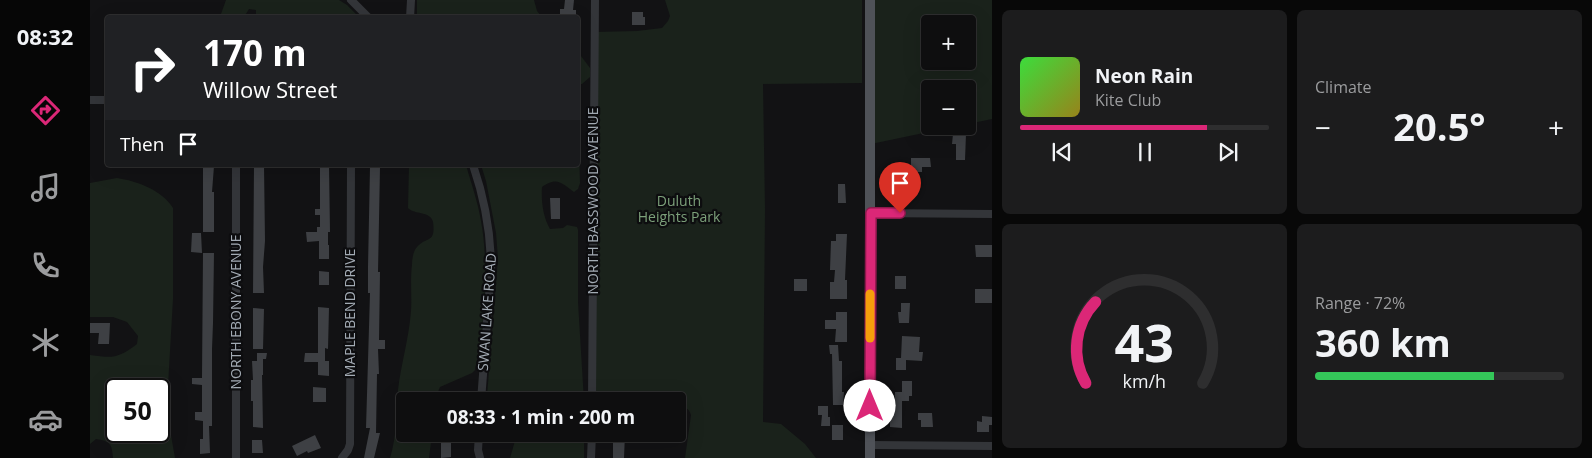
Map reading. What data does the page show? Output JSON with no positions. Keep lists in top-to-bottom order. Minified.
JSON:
{"streets":{"street":["NORTH BASSWOOD AVENUE","NORTH EBONY AVENUE","SWAN LAKE ROAD","MAPLE BEND DRIVE"]},"parks":["Duluth Heights Park"],"page":{"tabs":"08:32","tile":["Climate",["Range · 72%","360 km"]],"map_buttons":["+","−"],"turn":["170 m","Willow Street"],"song":["Neon Rain","Kite Club"],"heat":["−","20.5°","+"],"then":"Then","limit":"50","trip":"08:33 · 1 min · 200 m","gauge":["43","km/h"]}}
